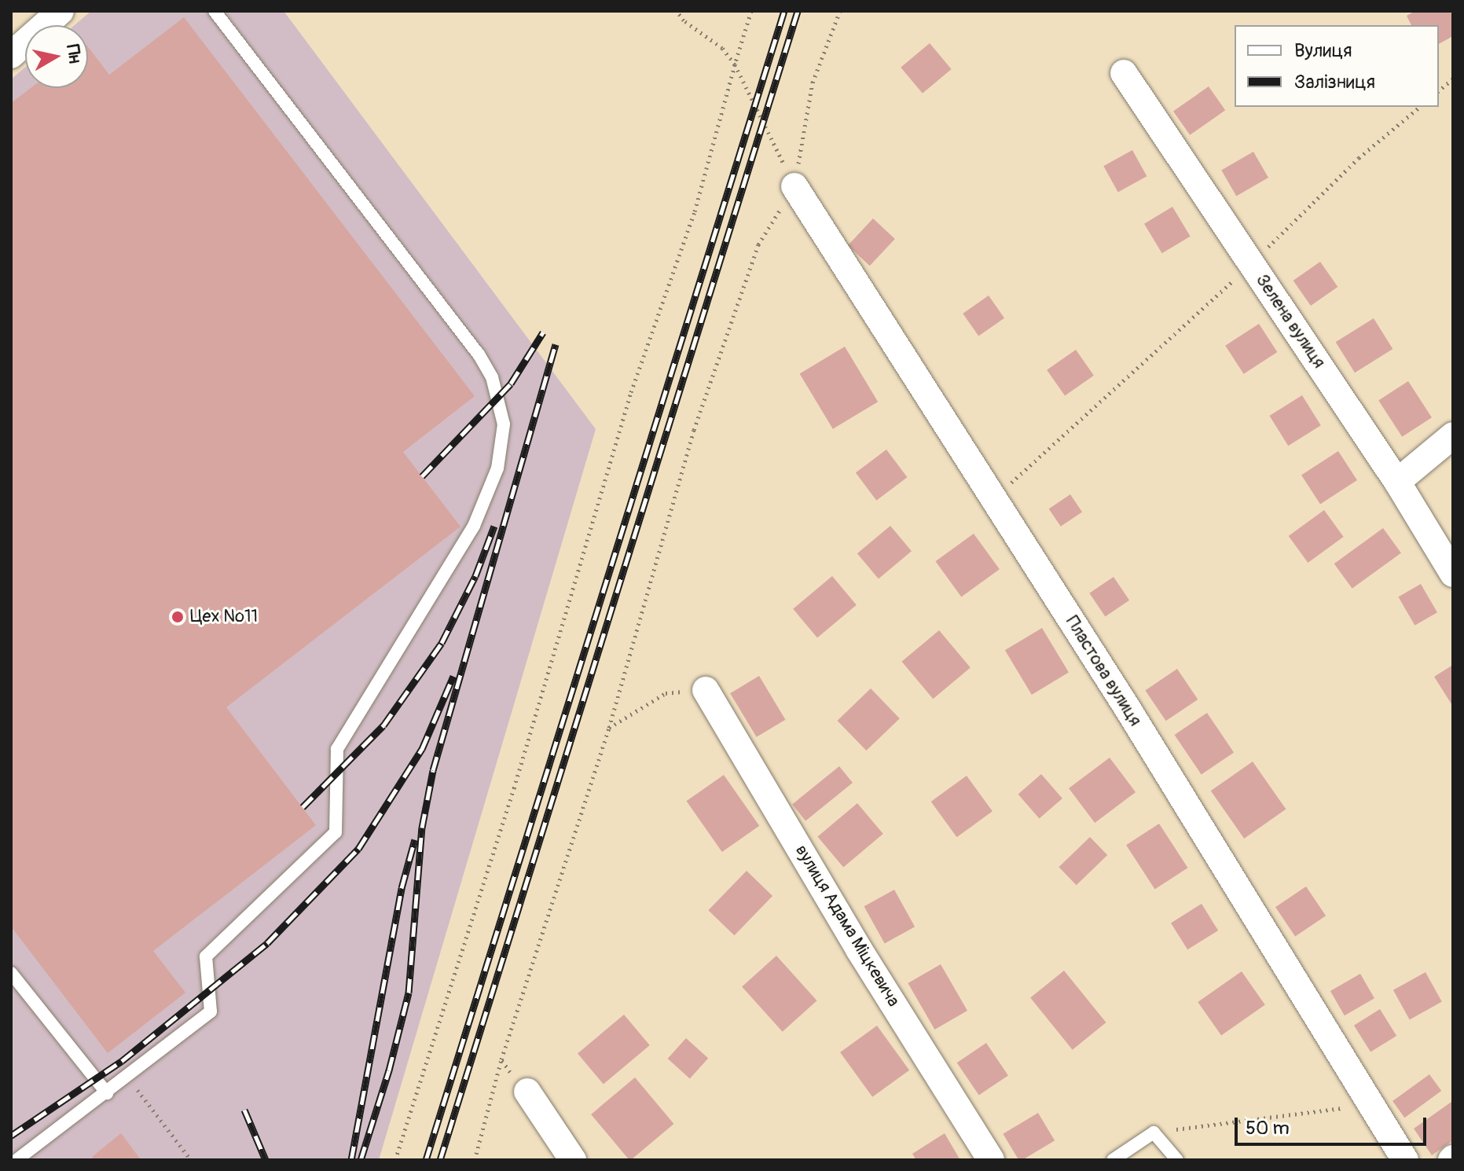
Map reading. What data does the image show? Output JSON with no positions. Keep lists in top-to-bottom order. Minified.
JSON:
{"streets":{"street":["Зелена вулиця","Пластова вулиця","вулиця Адама Міцкевича"]},"places":["Цех №11"],"legend":["Вулиця","Залізниця"],"scale_bar":"50 m","north":"right"}
